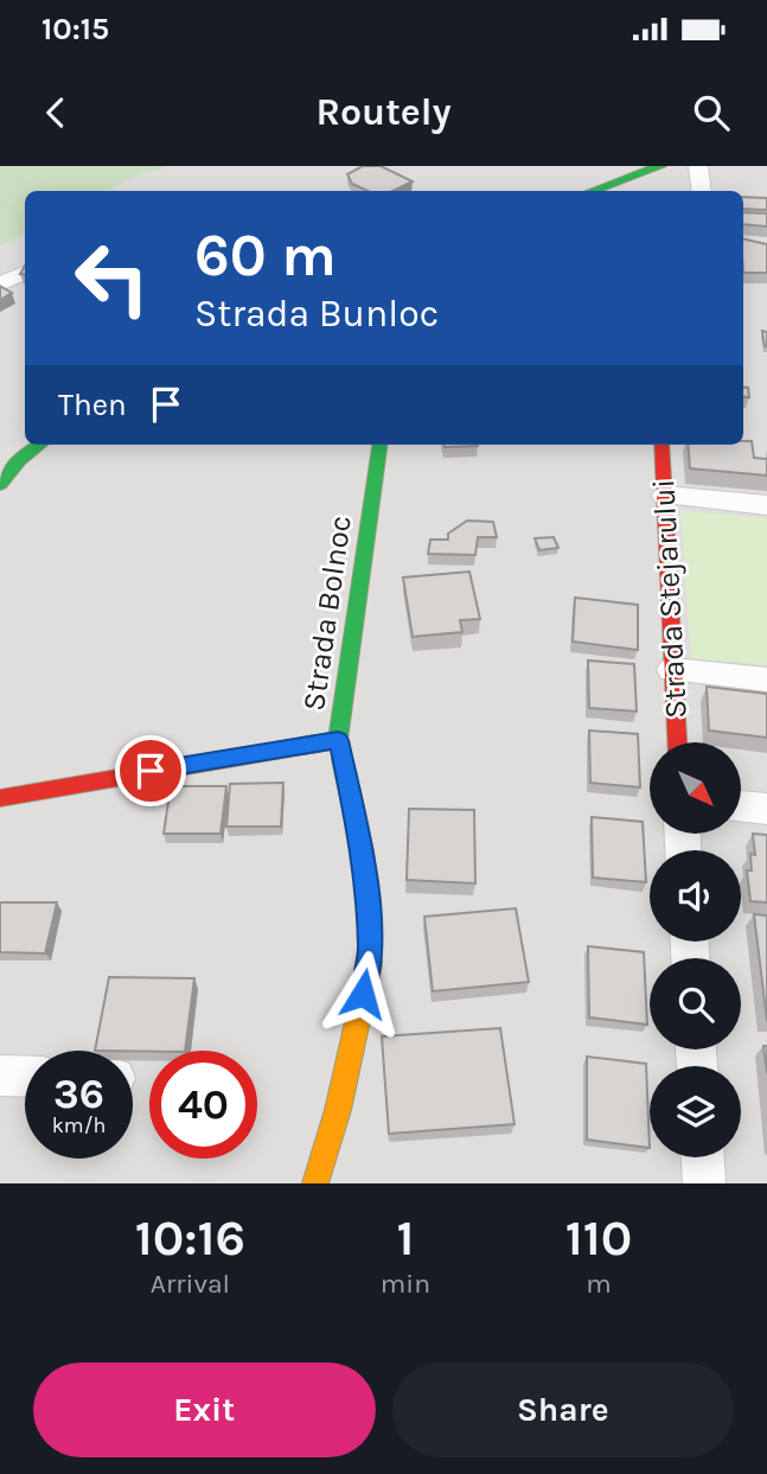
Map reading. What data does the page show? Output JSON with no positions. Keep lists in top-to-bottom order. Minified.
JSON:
{"streets":{"street":["Strada Stejarului","Strada Bolnoc"]},"north":"bottom right","page":{"status":"10:15","header":"Routely","turn":["60 m","Strada Bunloc"],"then":"Then","speed":"36 km/h","limit":"40","eta":["10:16","Arrival","1","min","110","m"],"buttons":["Exit","Share"]}}
